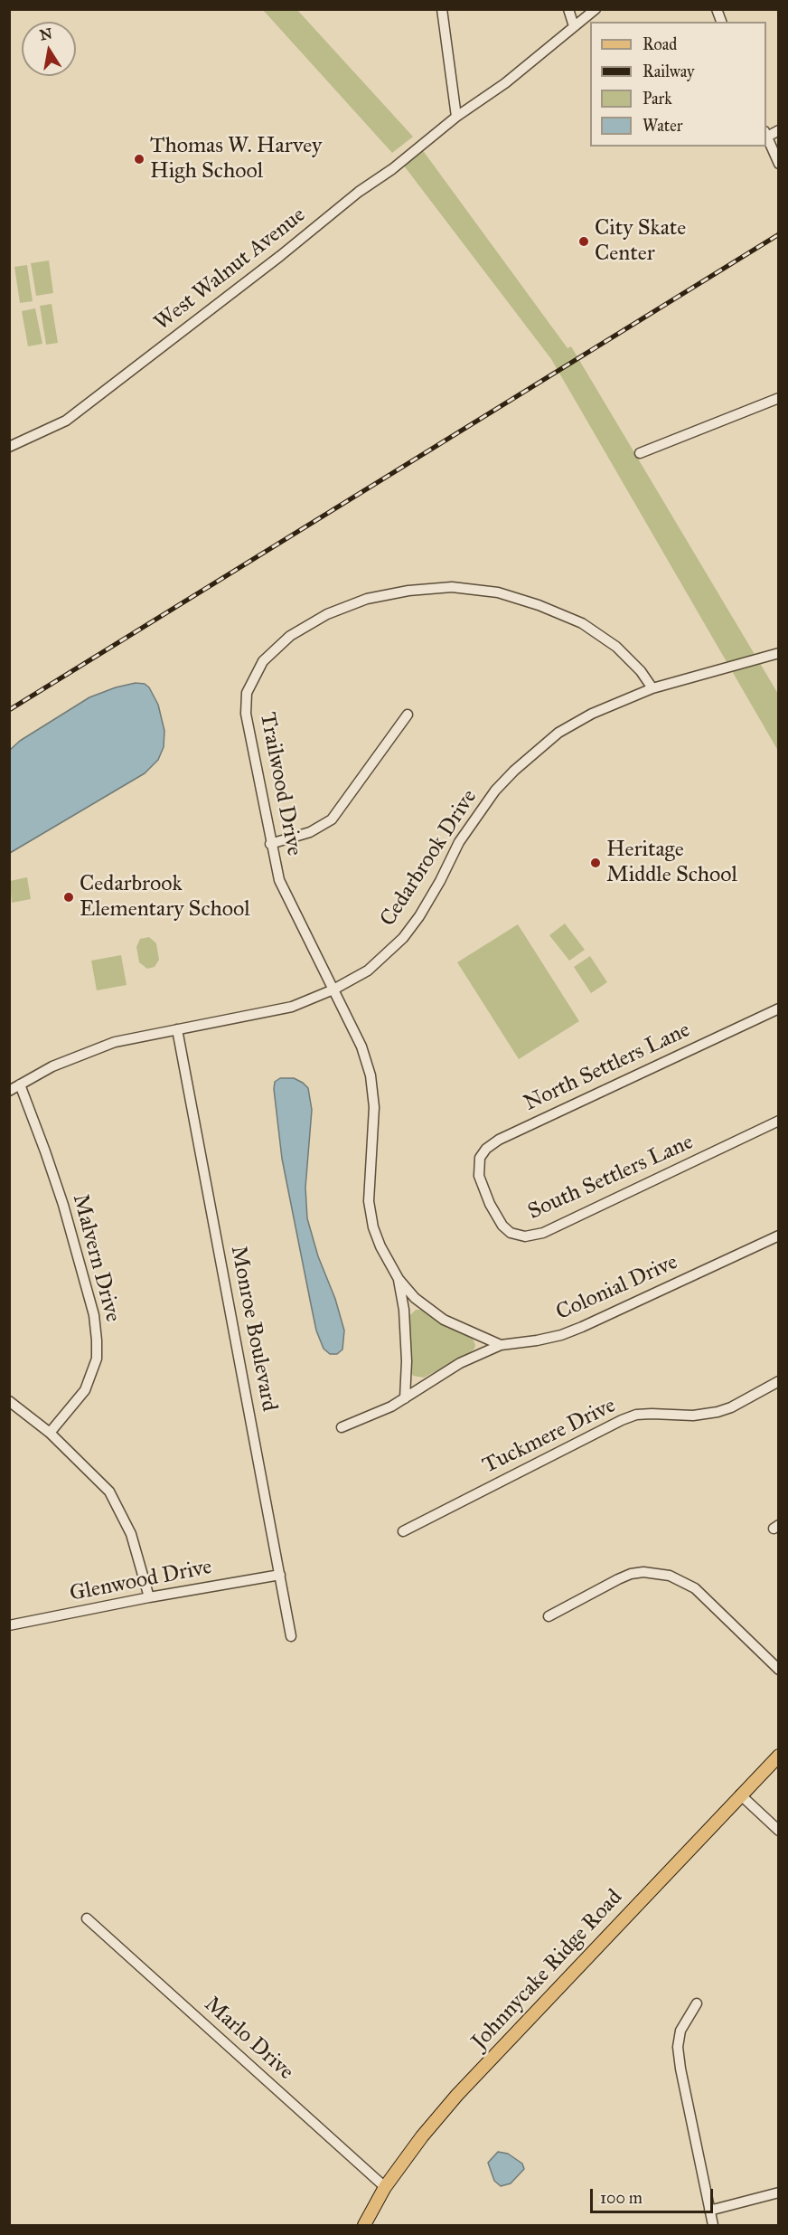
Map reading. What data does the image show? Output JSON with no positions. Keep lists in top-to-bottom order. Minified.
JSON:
{"streets":{"main road":["Johnnycake Ridge Road"],"street":["West Walnut Avenue","Trailwood Drive","Cedarbrook Drive","North Settlers Lane","South Settlers Lane","Malvern Drive","Colonial Drive","Monroe Boulevard","Tuckmere Drive","Glenwood Drive","Marlo Drive"]},"crossings":[["Trailwood Drive","Cedarbrook Drive"],["Cedarbrook Drive","Malvern Drive"],["Cedarbrook Drive","Monroe Boulevard"],["North Settlers Lane","South Settlers Lane"],["Monroe Boulevard","Glenwood Drive"],["Johnnycake Ridge Road","Marlo Drive"]],"places":["Thomas W. Harvey High School","City Skate Center","Heritage Middle School","Cedarbrook Elementary School"],"legend":["Road","Railway","Park","Water"],"scale_bar":"100 m","north":"top"}
